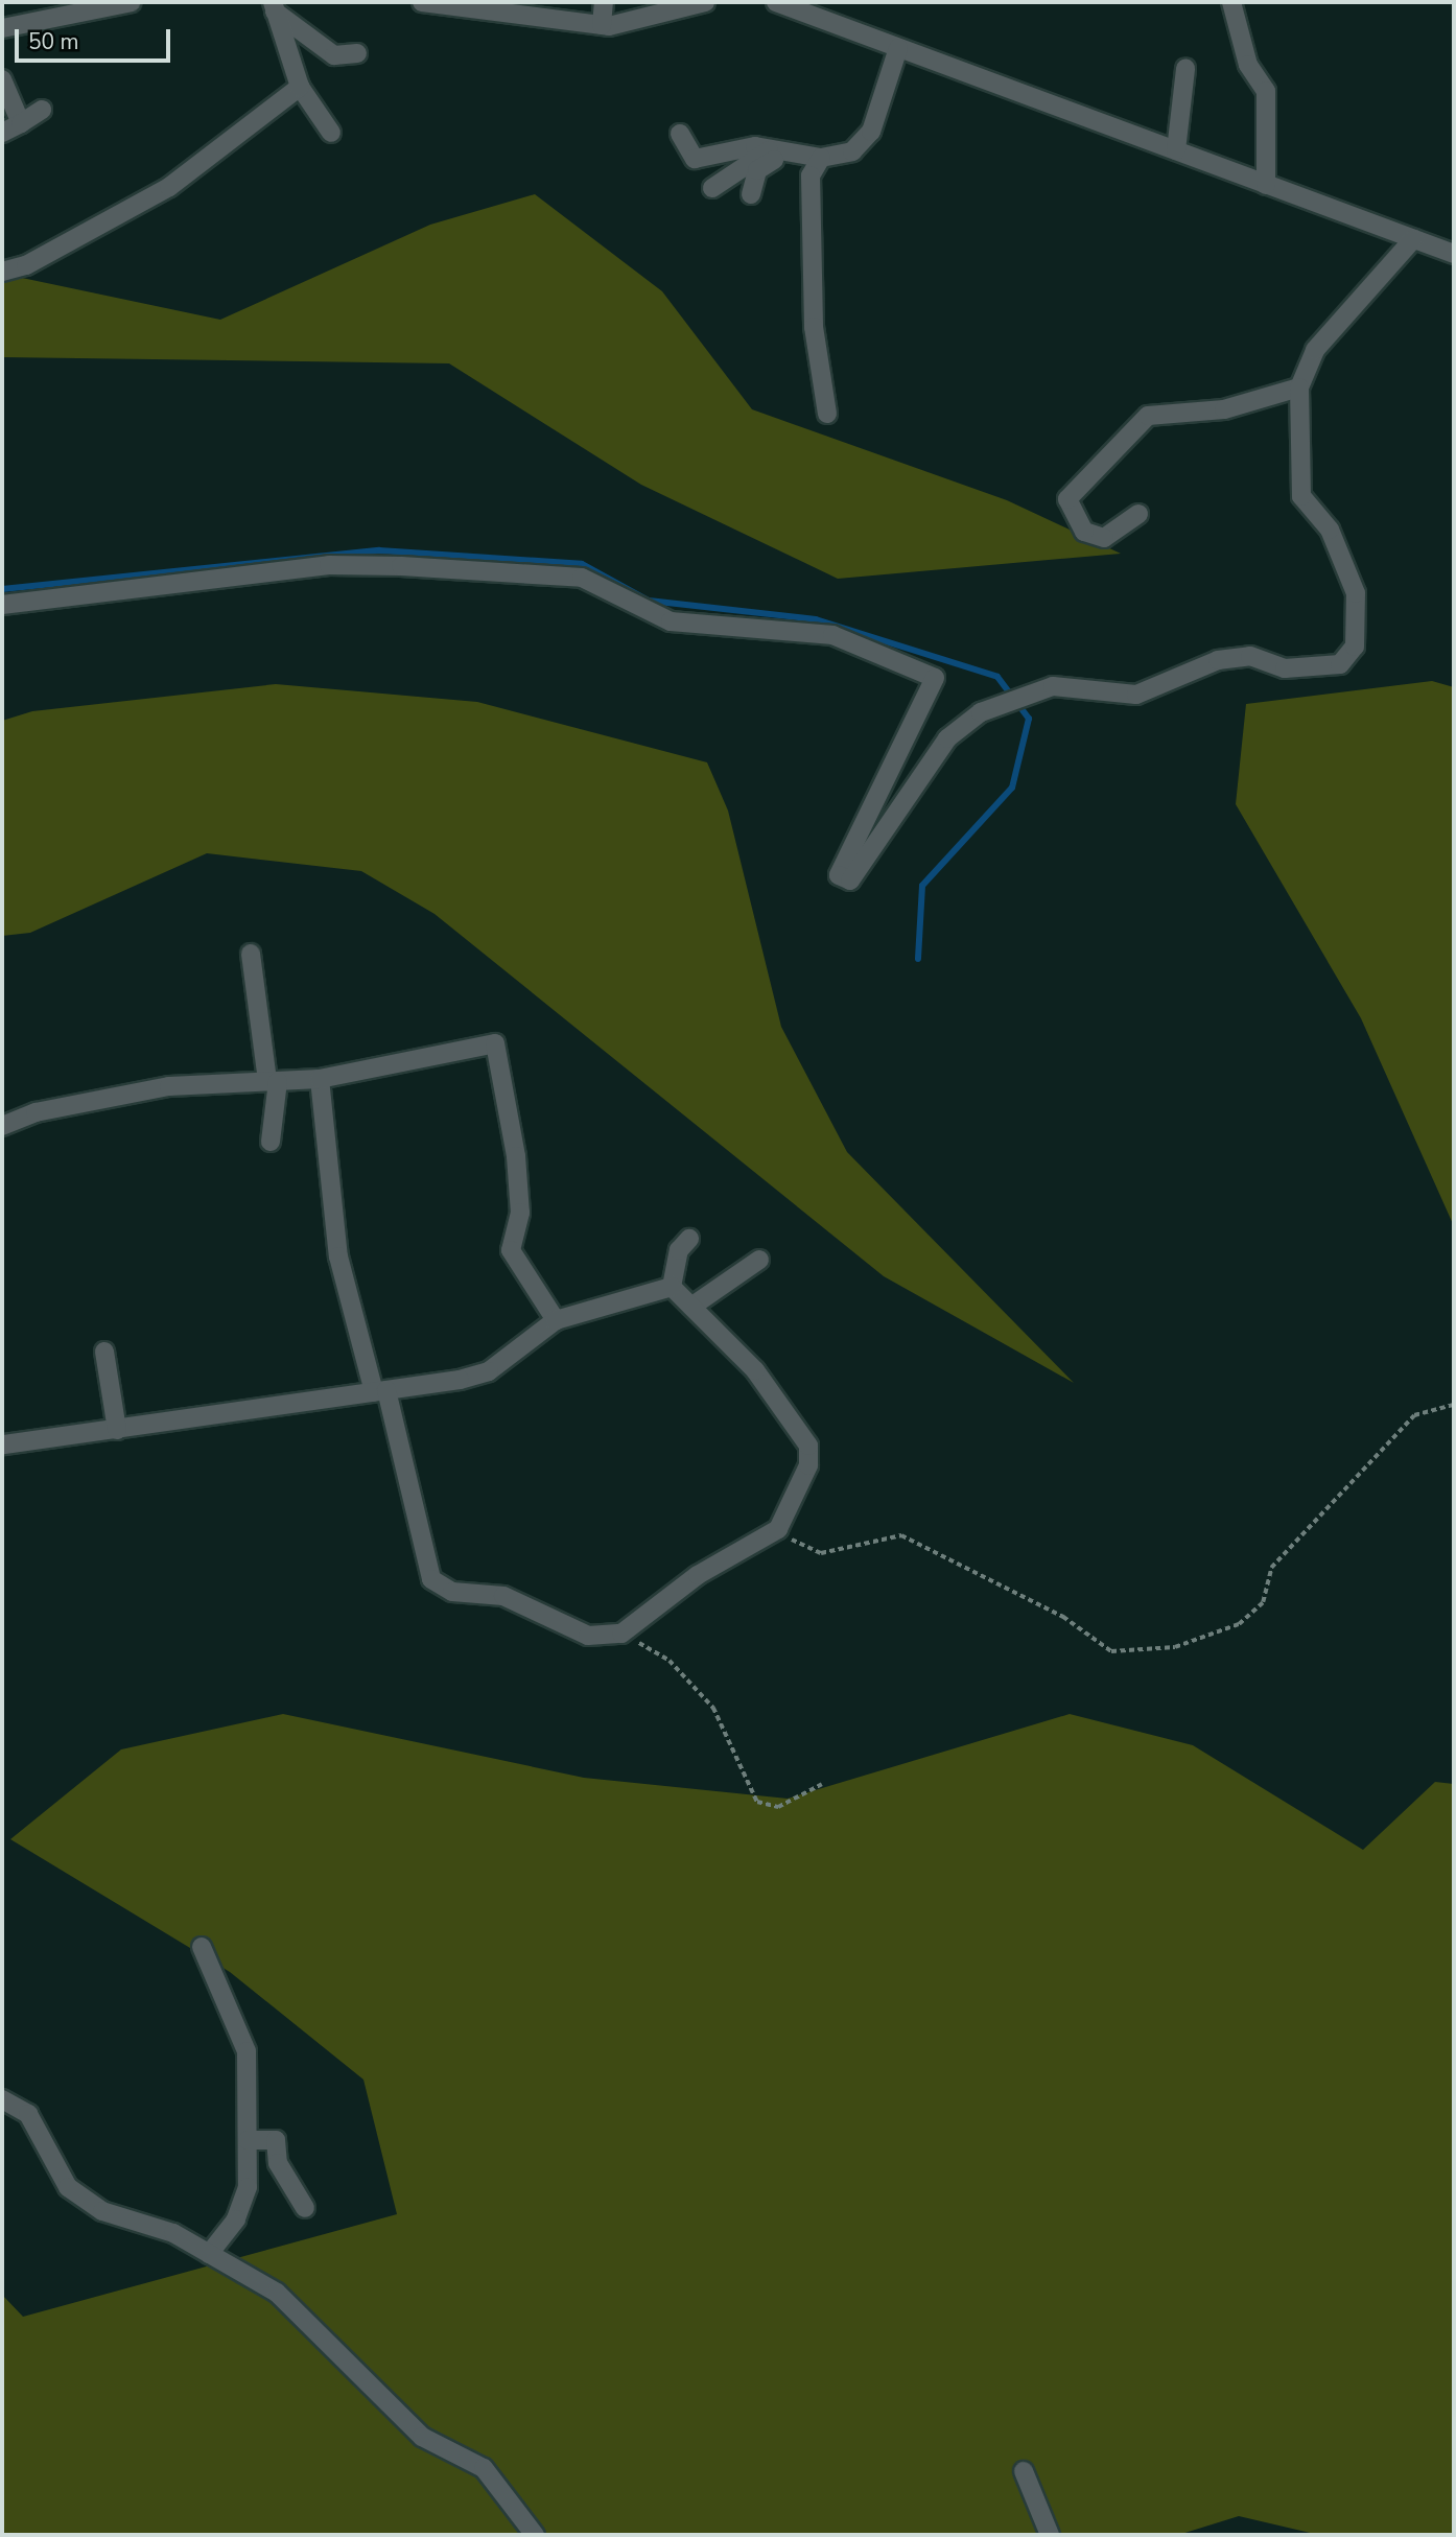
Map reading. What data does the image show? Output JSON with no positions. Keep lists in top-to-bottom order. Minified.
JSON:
{"scale_bar":"50 m"}
